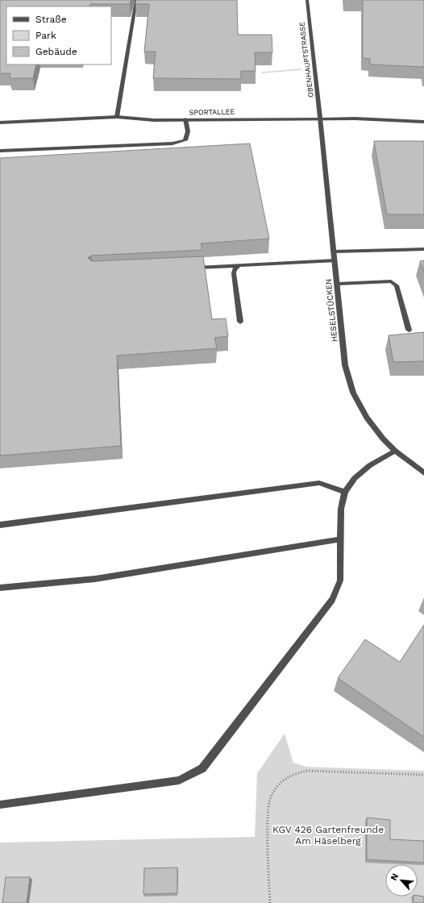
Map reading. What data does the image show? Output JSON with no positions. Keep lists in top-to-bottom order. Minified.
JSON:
{"streets":{"street":["OBENHAUPTSTRASSE","SPORTALLEE","HESELSTÜCKEN"]},"crossings":[["OBENHAUPTSTRASSE","SPORTALLEE"],["OBENHAUPTSTRASSE","HESELSTÜCKEN"],["SPORTALLEE","HESELSTÜCKEN"]],"parks":["KGV 426 Gartenfreunde Am Häselberg"],"legend":["Straße","Park","Gebäude"],"north":"top left"}
